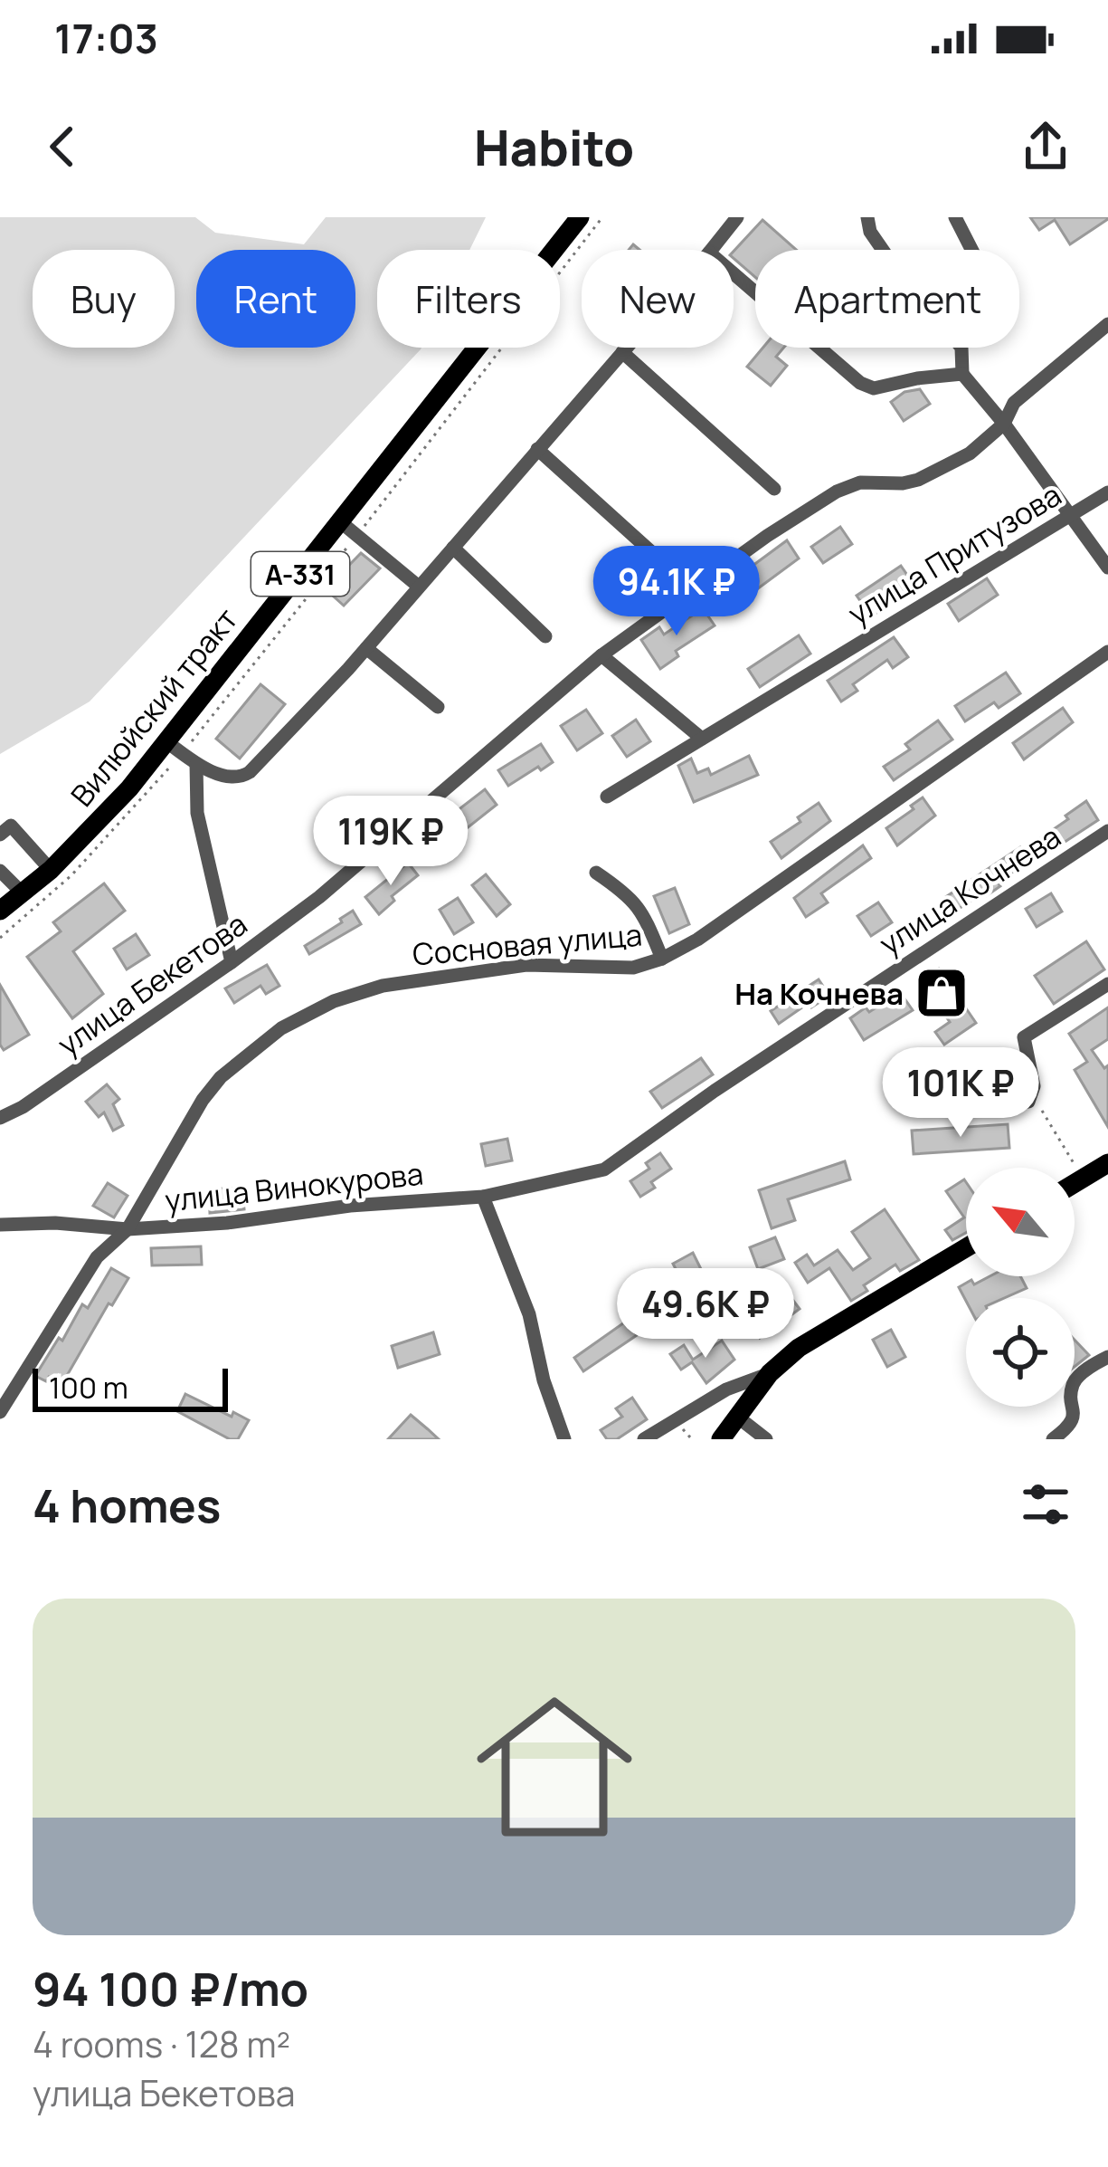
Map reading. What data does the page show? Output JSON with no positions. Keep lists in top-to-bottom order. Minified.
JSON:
{"streets":{"main road":["А-331","Вилюйский тракт"],"street":["улица Притузова","улица Кочнева","Сосновая улица","улица Бекетова","улица Винокурова"]},"crossings":[["улица Кочнева","улица Винокурова"],["Сосновая улица","улица Винокурова"]],"places":{"shop":["На Кочнева"]},"scale_bar":"100 m","north":"top left","page":{"status":"17:03","header":"Habito","chip":["Buy","Rent","Filters","New","Apartment"],"price":["94.1K ₽","119K ₽","101K ₽","49.6K ₽"],"scale":"100 m","heading":"4 homes","list":[{"name":"94 100 ₽/mo","note":"4 rooms · 128 m² · улица Бекетова"}]}}
